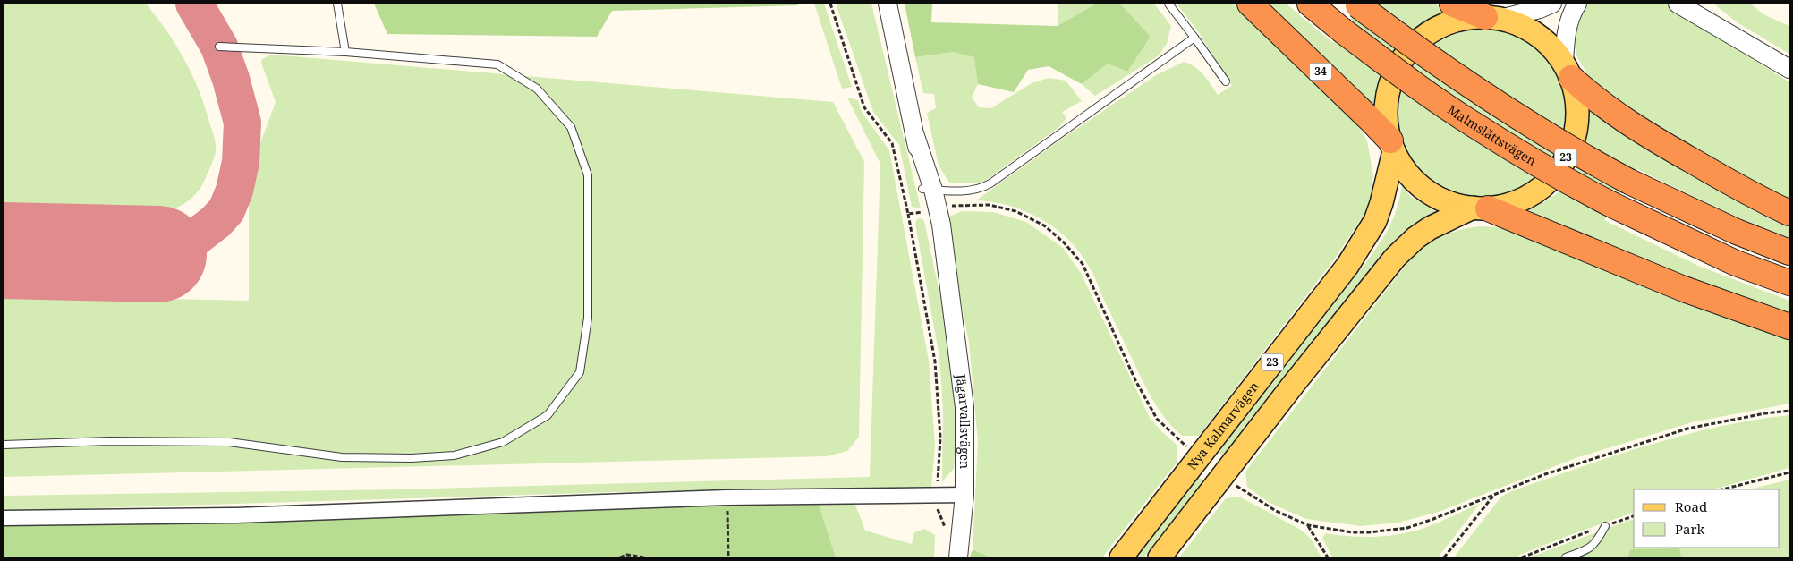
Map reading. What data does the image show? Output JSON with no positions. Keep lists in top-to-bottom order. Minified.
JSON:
{"streets":{"highway":["34","Malmslättsvägen"],"main road":["23","Nya Kalmarvägen"],"street":["Jägarvallsvägen"]},"crossings":[["34","Nya Kalmarvägen"]],"legend":["Road","Park"]}
